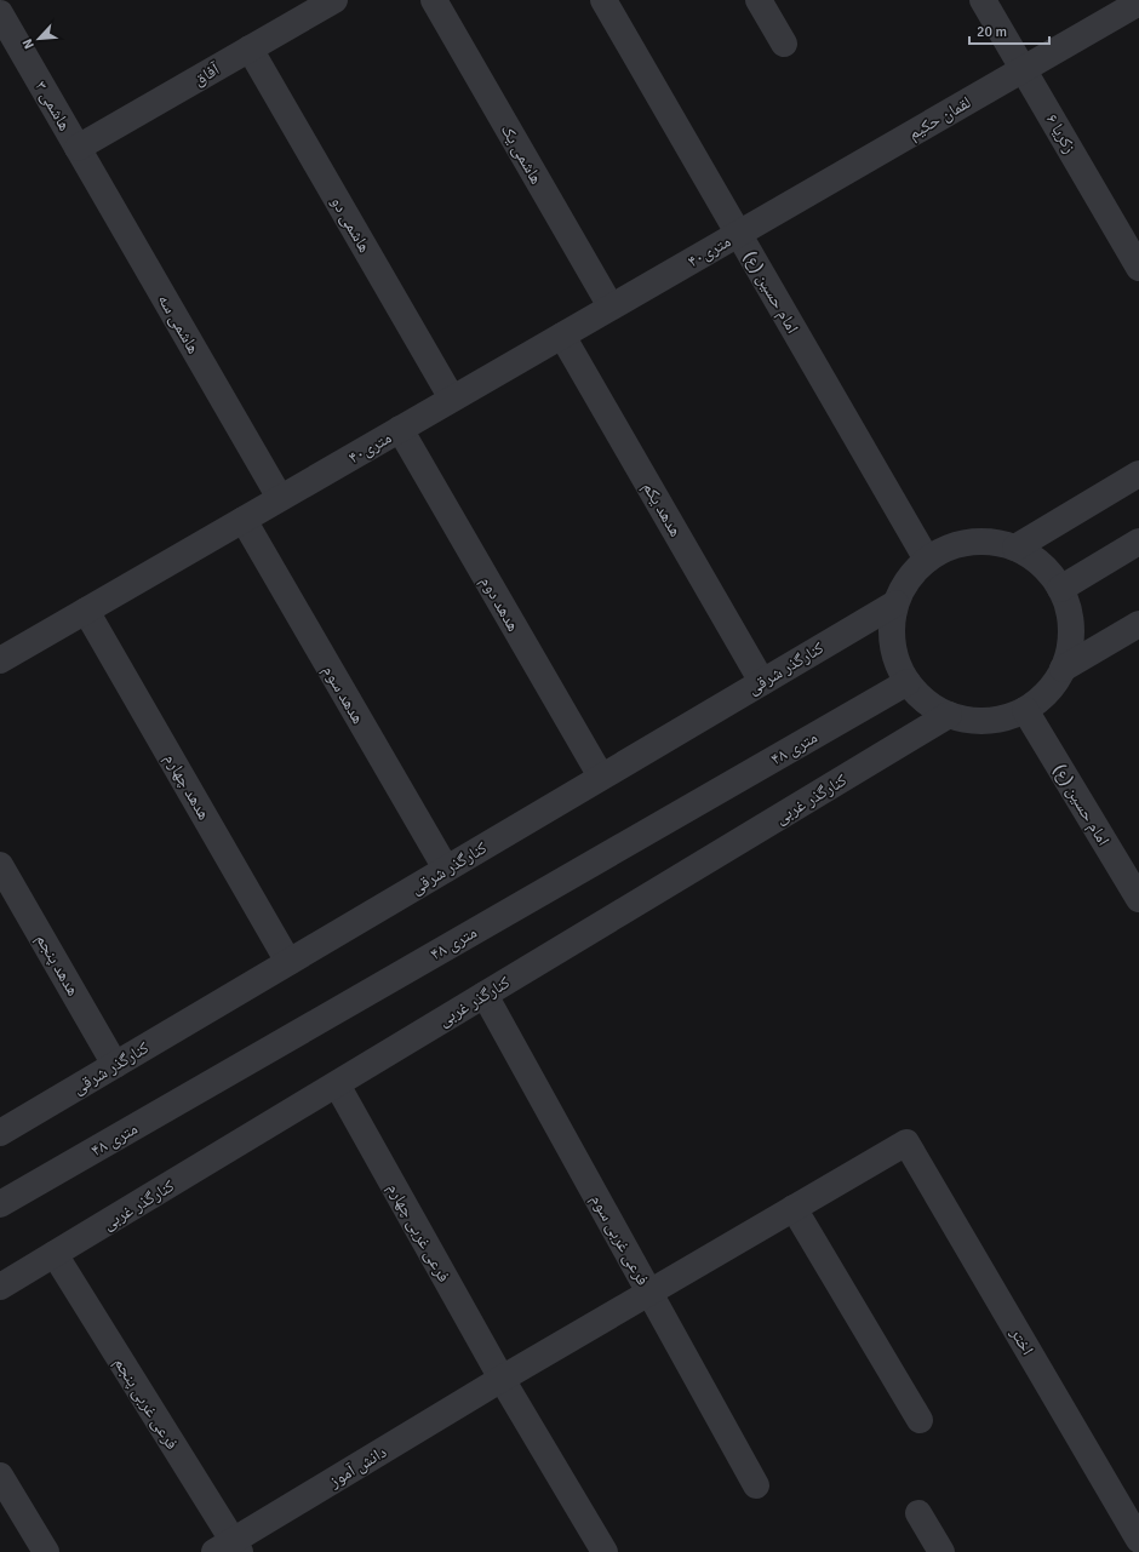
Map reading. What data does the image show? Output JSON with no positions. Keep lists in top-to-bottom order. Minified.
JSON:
{"streets":{"street":["آفاق","هاشمی ۳","لقمان حکیم","زکریا ۶","هاشمی یک","هاشمی دو","۴۰متری","امام حسین (ع)","هاشمی سه","هدهد یکم","هدهد دوم","کنارگذر شرقی","هدهد سوم","۴۸ متری","هدهد چهارم","کنارگذر غربی","هدهد پنجم","فرعی غربی چهارم","فرعی غربی سوم","اختر","فرعی غربی پنجم","دانش آموز"]},"crossings":[["آفاق","هاشمی ۳"],["آفاق","هاشمی دو"],["آفاق","هاشمی سه"],["هاشمی ۳","هاشمی سه"],["لقمان حکیم","زکریا ۶"],["لقمان حکیم","۴۰متری"],["لقمان حکیم","امام حسین (ع)"],["هاشمی یک","۴۰متری"],["هاشمی دو","۴۰متری"],["۴۰متری","امام حسین (ع)"],["۴۰متری","هاشمی سه"],["۴۰متری","هدهد یکم"],["۴۰متری","هدهد دوم"],["۴۰متری","هدهد سوم"],["۴۰متری","هدهد چهارم"],["هدهد یکم","کنارگذر شرقی"],["هدهد دوم","کنارگذر شرقی"],["کنارگذر شرقی","هدهد سوم"],["کنارگذر شرقی","هدهد چهارم"],["کنارگذر شرقی","هدهد پنجم"],["کنارگذر غربی","فرعی غربی چهارم"],["کنارگذر غربی","فرعی غربی سوم"],["کنارگذر غربی","فرعی غربی پنجم"],["فرعی غربی چهارم","دانش آموز"],["فرعی غربی سوم","دانش آموز"],["اختر","دانش آموز"],["فرعی غربی پنجم","دانش آموز"]],"scale_bar":"20 m","north":"bottom left"}
